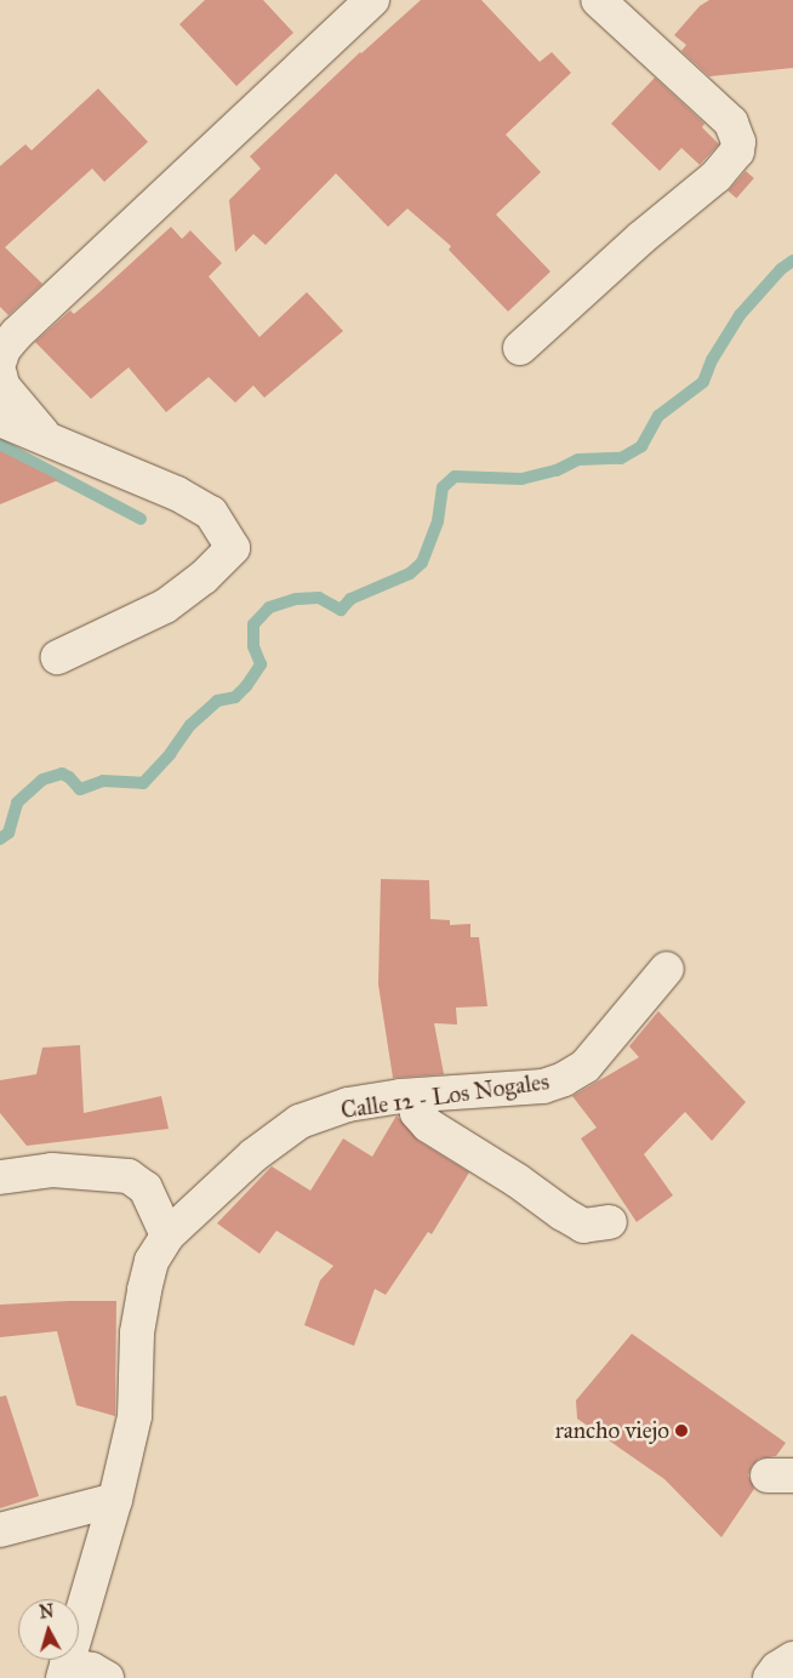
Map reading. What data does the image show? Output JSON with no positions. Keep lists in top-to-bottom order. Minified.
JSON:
{"streets":{"street":["Calle 12 - Los Nogales"]},"places":["rancho viejo"],"north":"top"}
